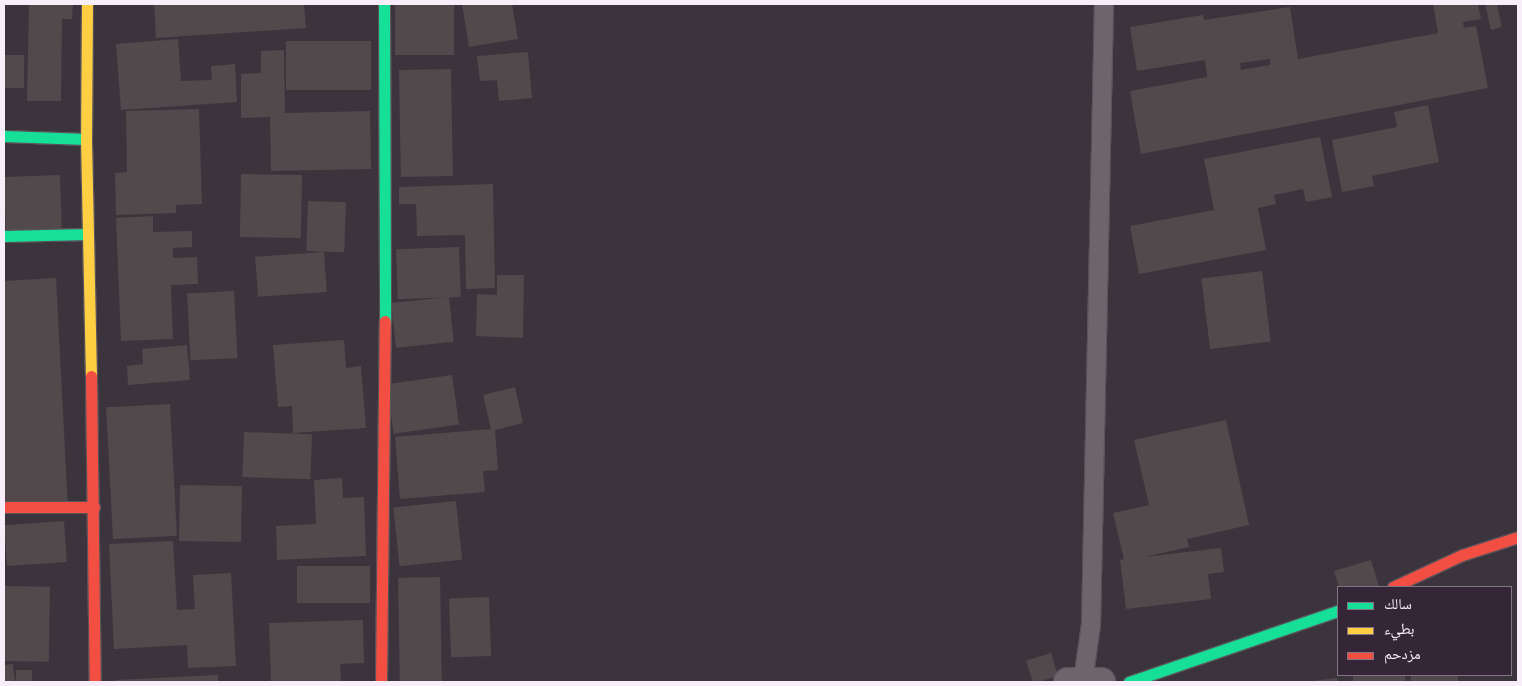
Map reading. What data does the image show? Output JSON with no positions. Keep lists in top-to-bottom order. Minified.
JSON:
{"legend":["سالك","بطيء","مزدحم"]}
